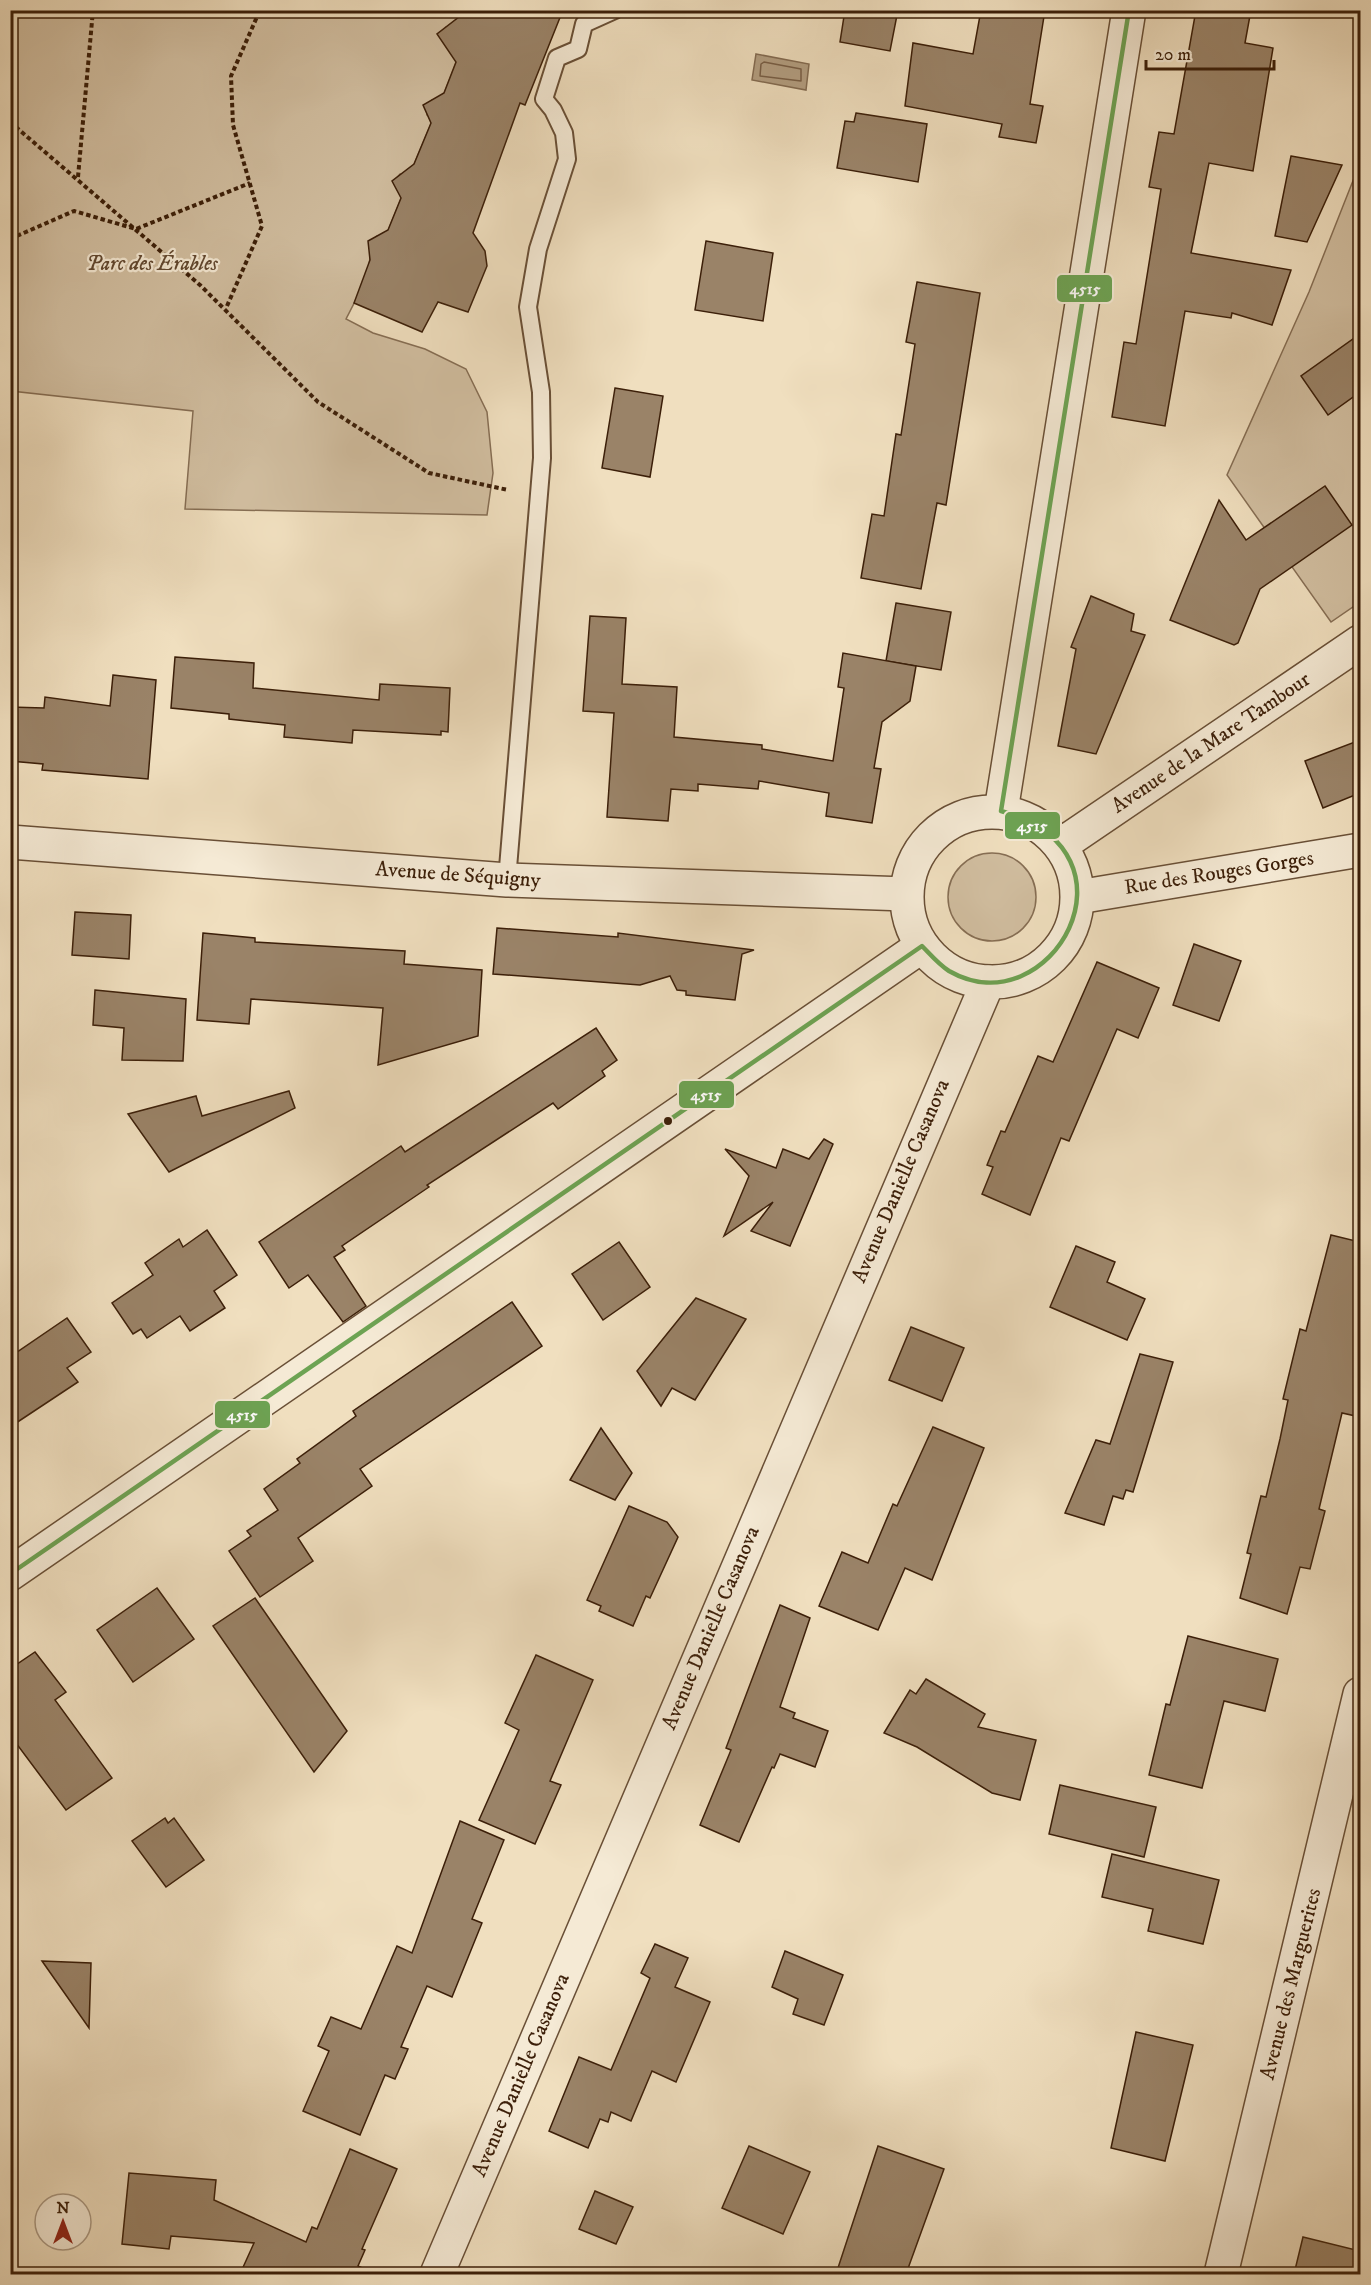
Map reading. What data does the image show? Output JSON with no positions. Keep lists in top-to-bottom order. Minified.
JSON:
{"streets":{"street":["Avenue de la Mare Tambour","Rue des Rouges Gorges","Avenue de Séquigny","Avenue Danielle Casanova","Avenue des Marguerites"]},"crossings":[["Avenue de la Mare Tambour","Rue des Rouges Gorges"],["Avenue de la Mare Tambour","Avenue de Séquigny"],["Avenue de la Mare Tambour","Avenue Danielle Casanova"],["Rue des Rouges Gorges","Avenue de Séquigny"],["Rue des Rouges Gorges","Avenue Danielle Casanova"],["Avenue de Séquigny","Avenue Danielle Casanova"]],"parks":["Parc des Érables"],"lines":["transit line 4515"],"scale_bar":"20 m","north":"top"}
